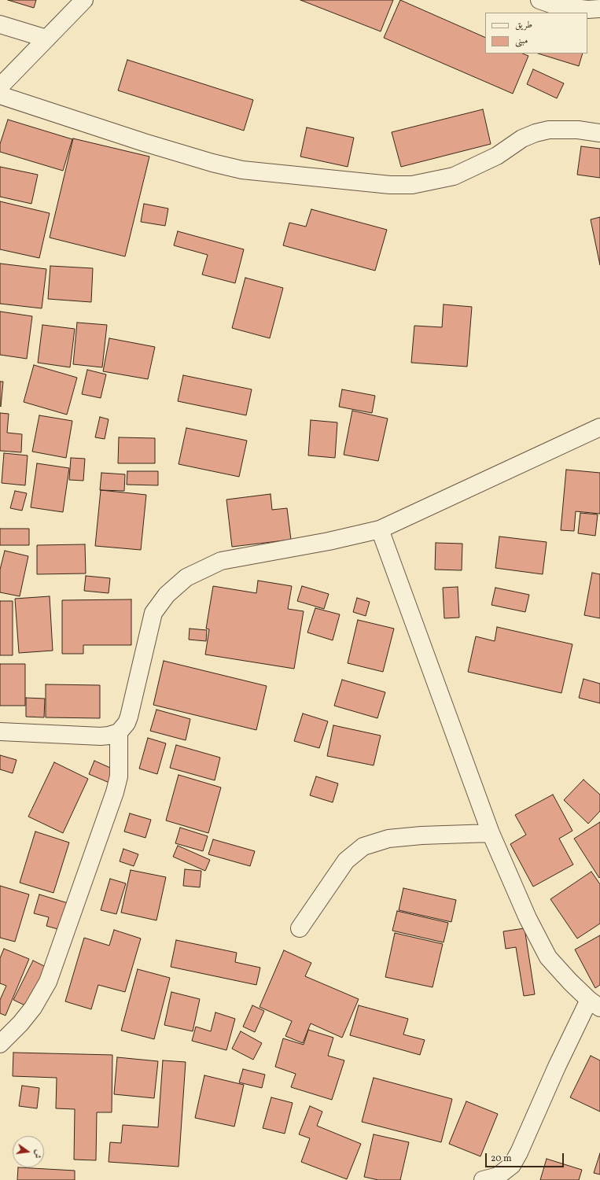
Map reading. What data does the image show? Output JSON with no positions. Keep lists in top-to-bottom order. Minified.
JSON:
{"legend":["طريق","مبنى"],"scale_bar":"20 m","north":"right"}
